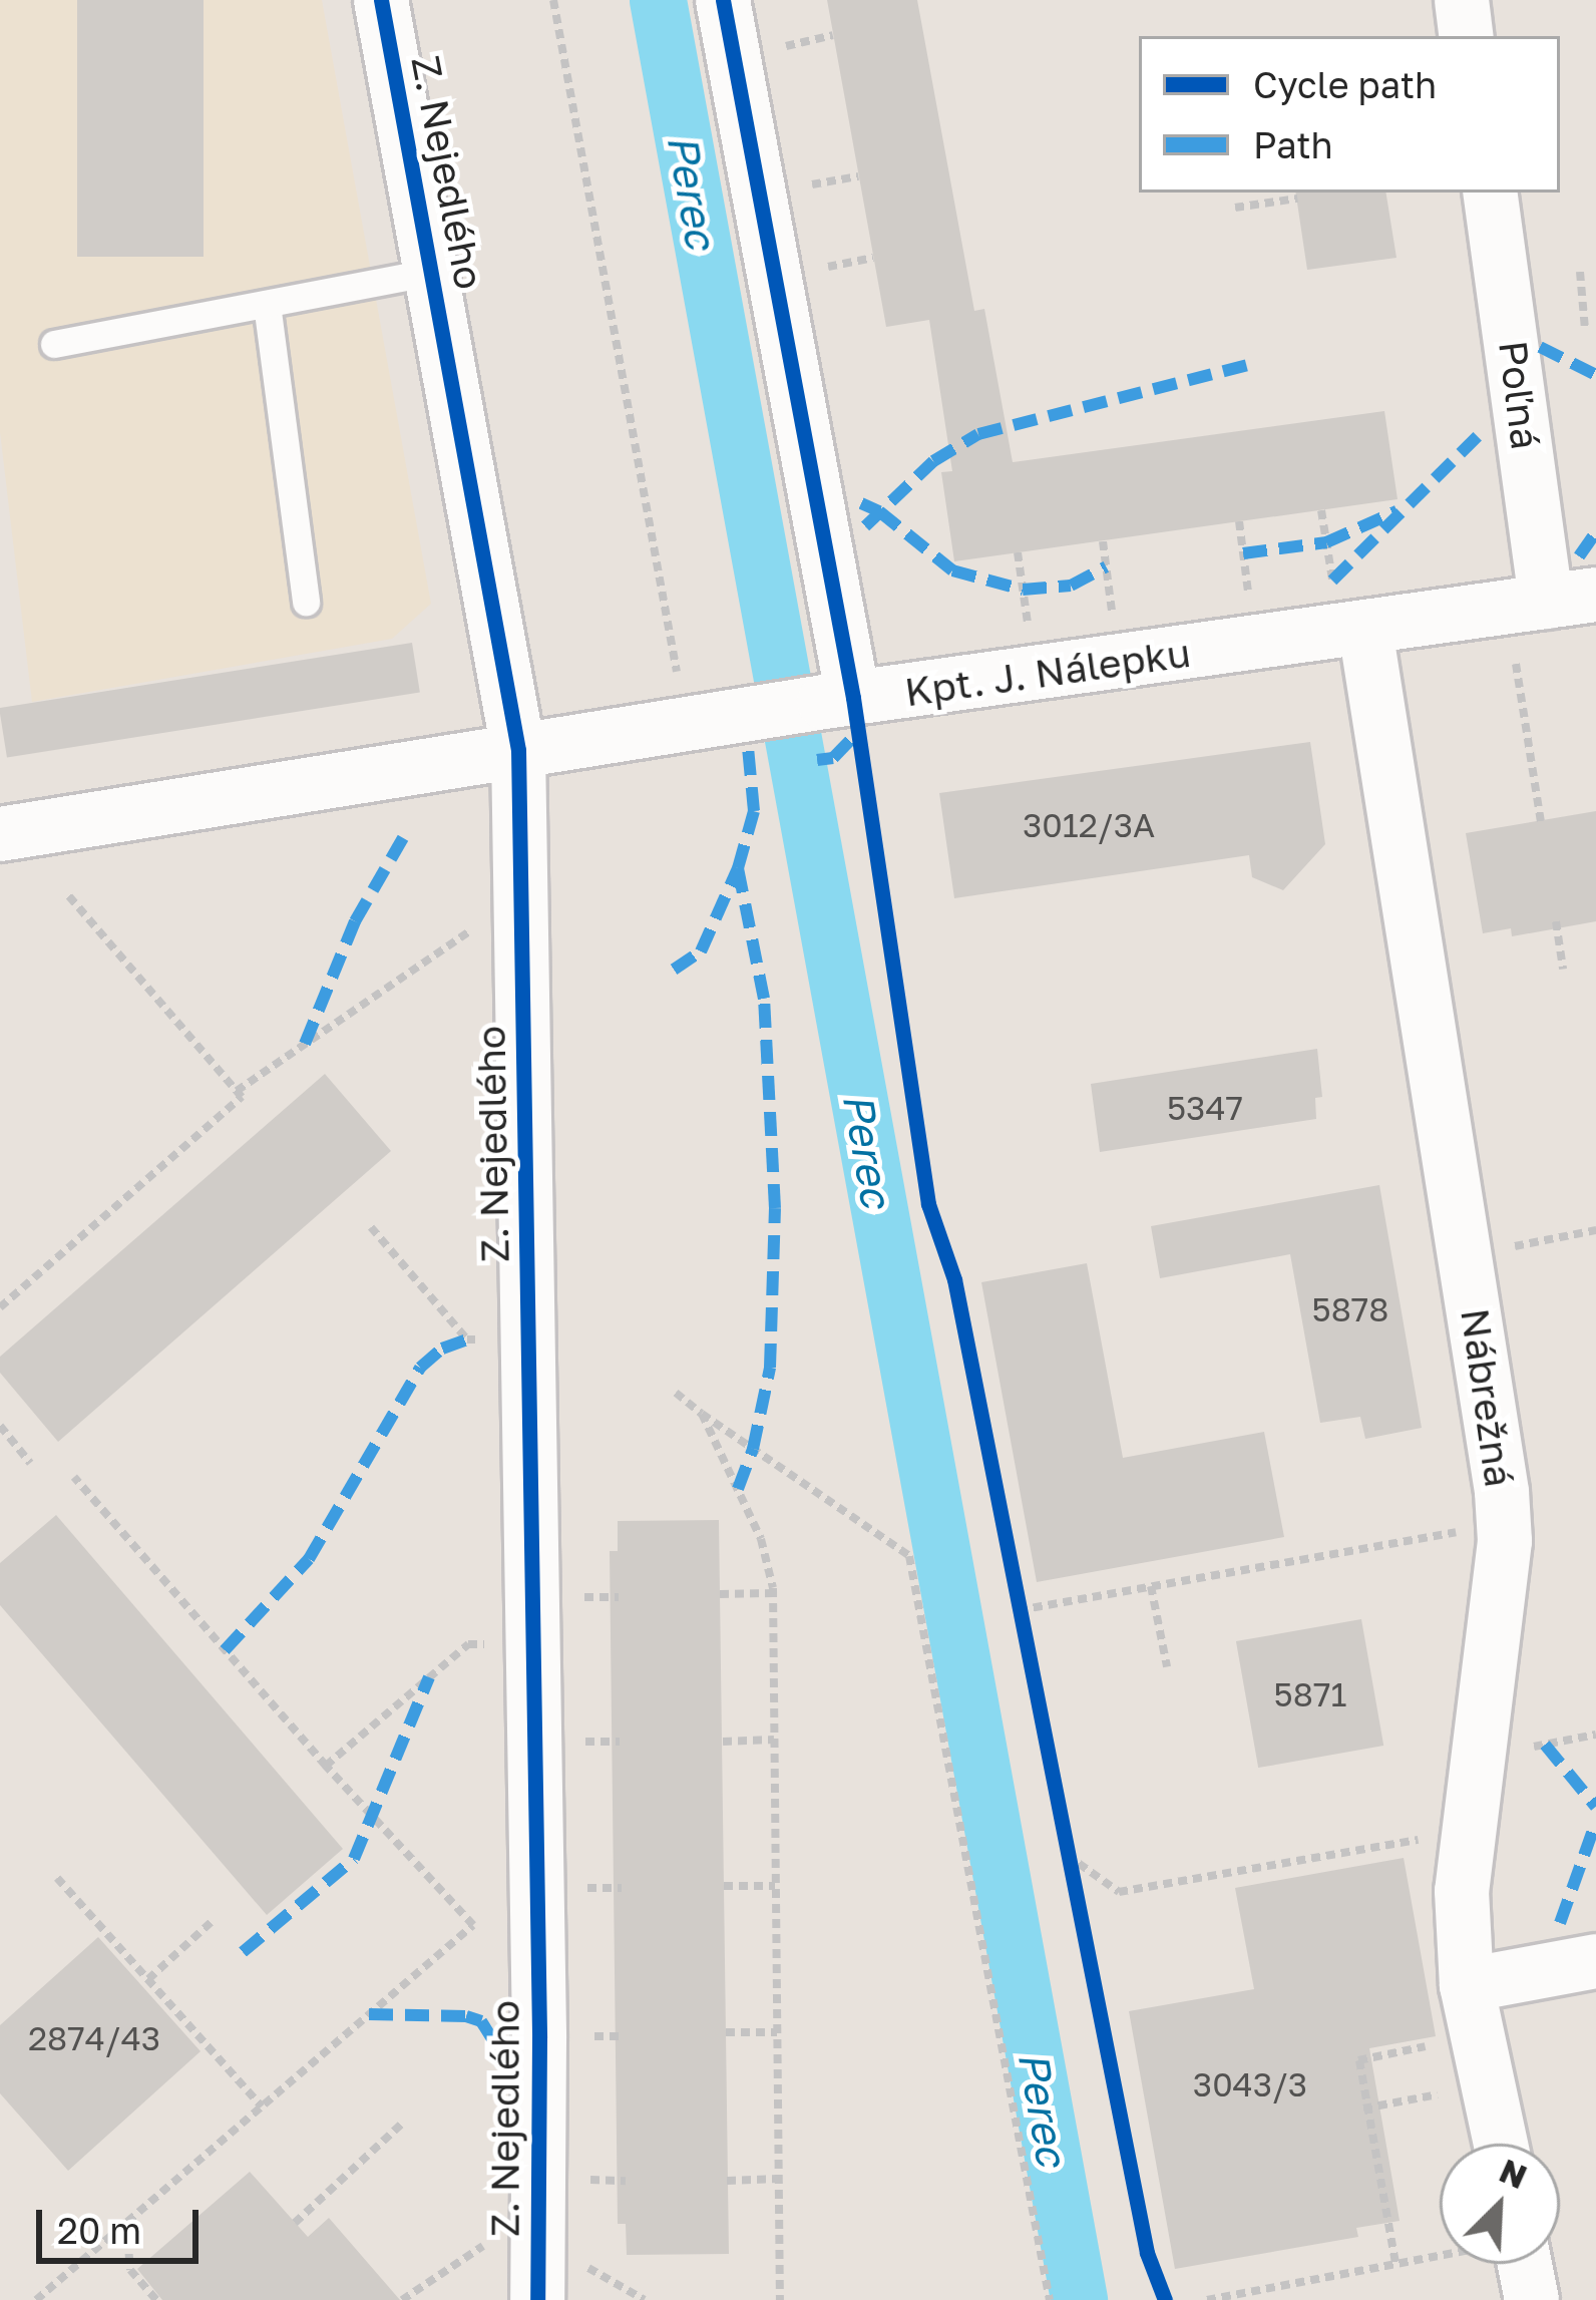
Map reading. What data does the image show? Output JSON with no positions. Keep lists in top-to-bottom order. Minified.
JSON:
{"streets":{"street":["Z. Nejedlého","Poľná","Kpt. J. Nálepku","Nábrežná"]},"crossings":[["Z. Nejedlého","Kpt. J. Nálepku"],["Poľná","Kpt. J. Nálepku"],["Kpt. J. Nálepku","Nábrežná"]],"water":["Perec"],"house_numbers":["3012/3A","5347","5878","5871","2874/43","3043/3"],"legend":["Cycle path","Path"],"scale_bar":"20 m","north":"top right"}
